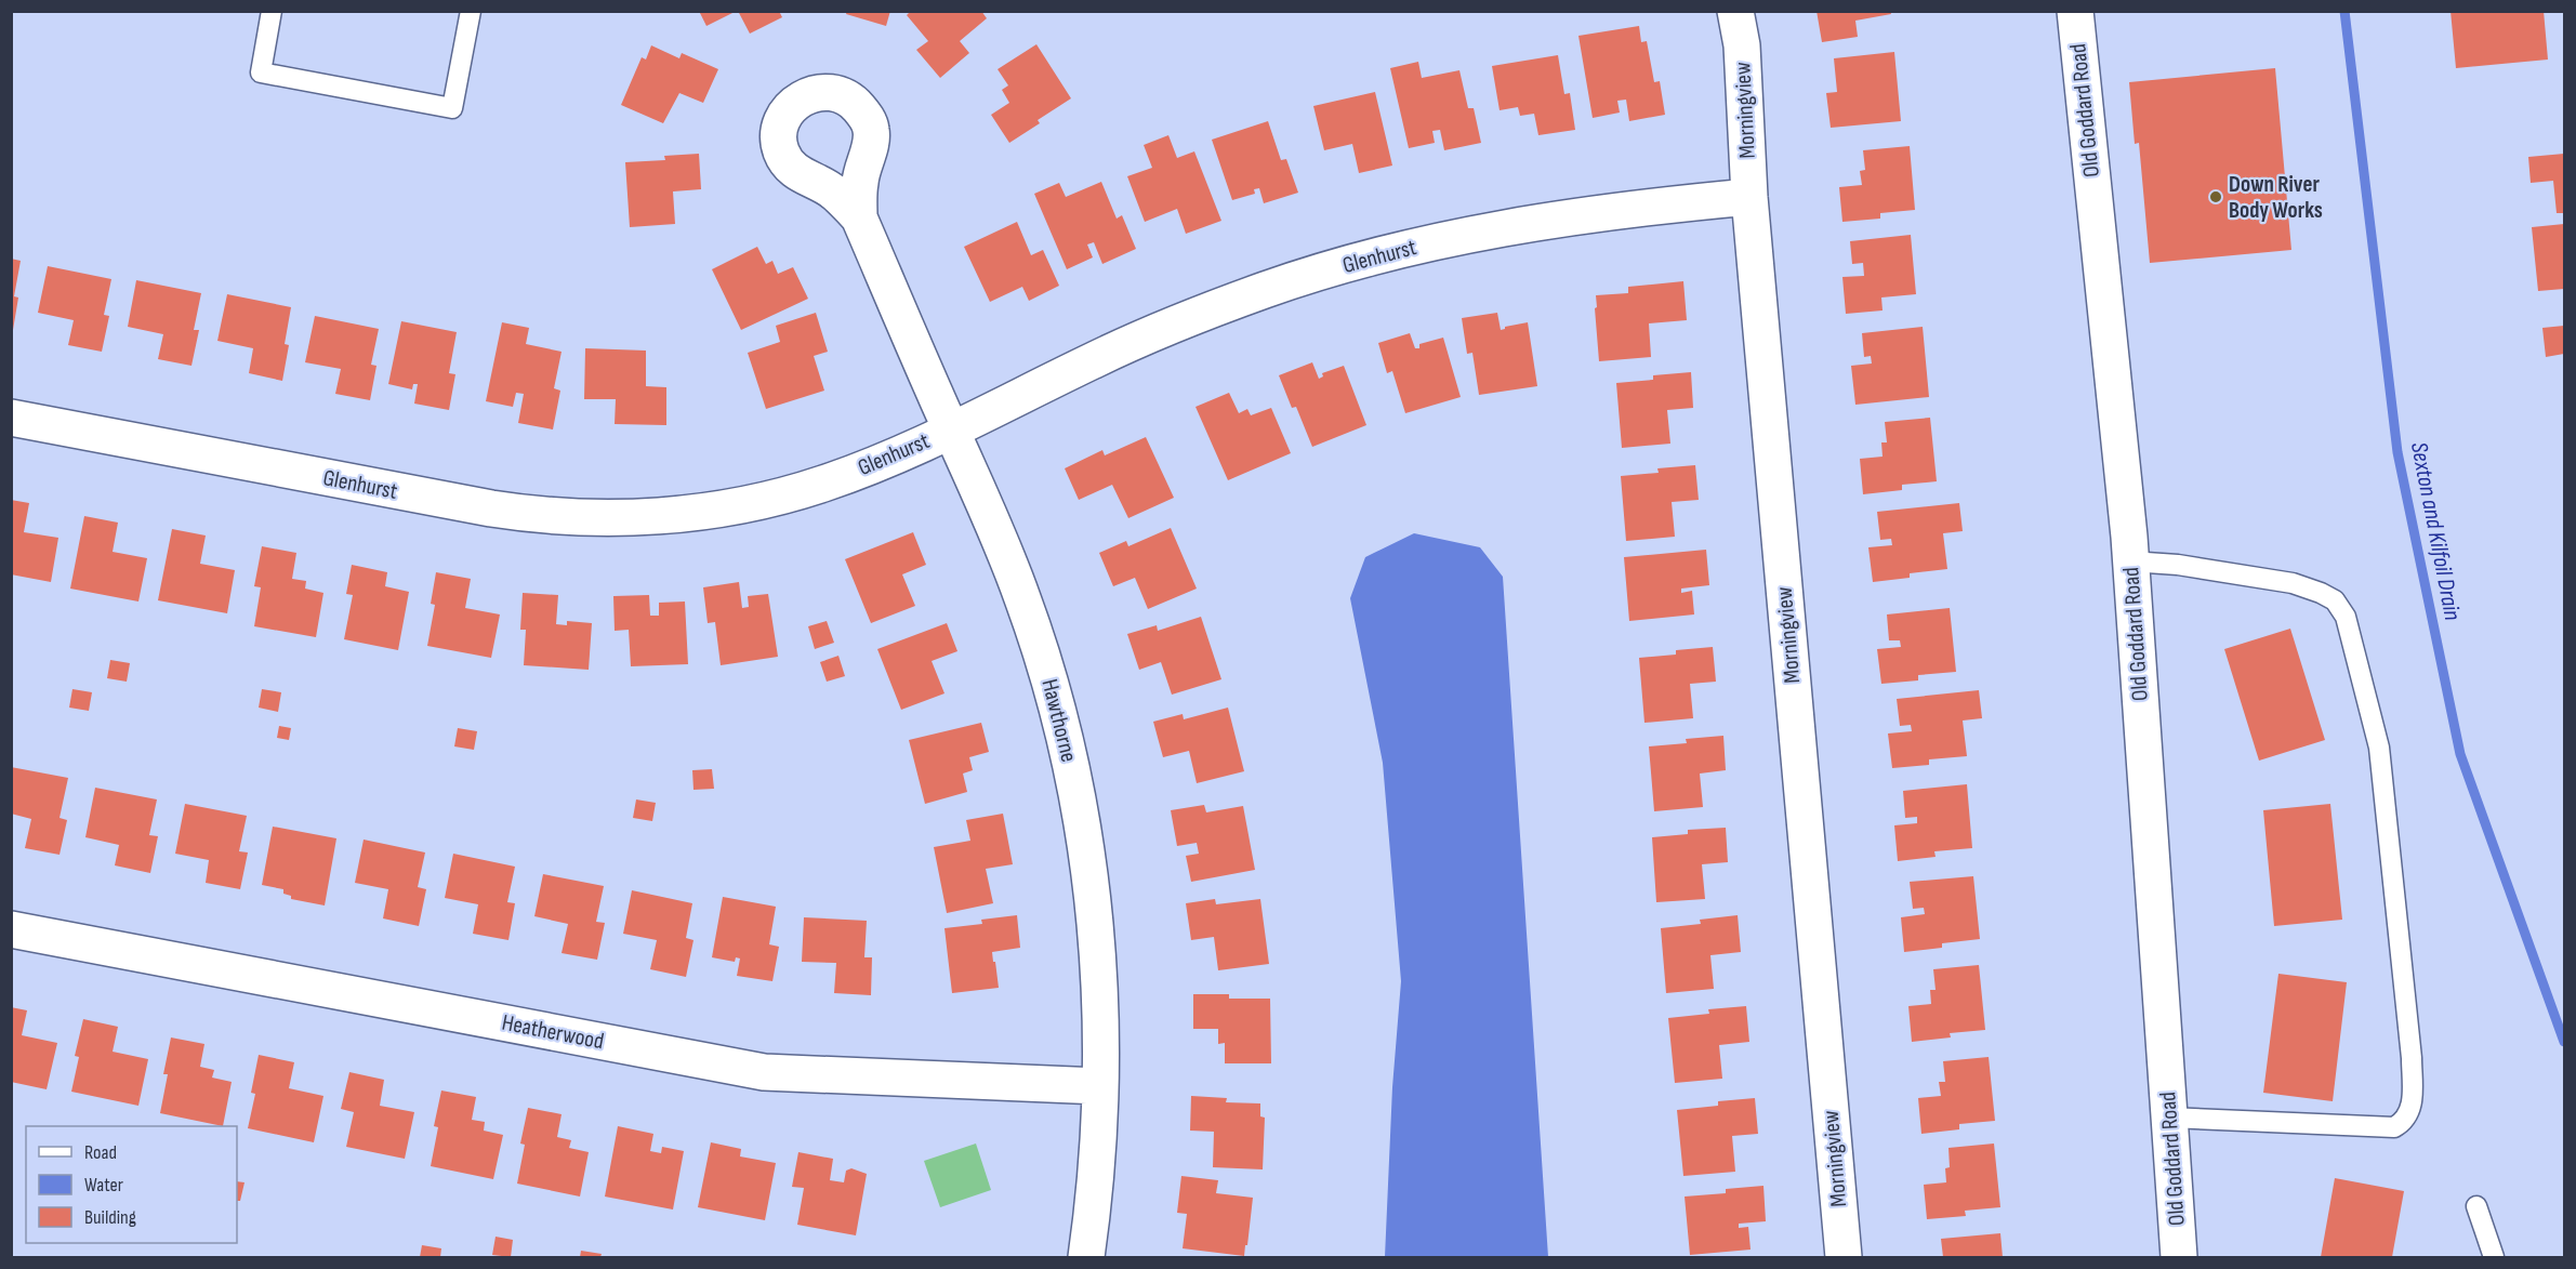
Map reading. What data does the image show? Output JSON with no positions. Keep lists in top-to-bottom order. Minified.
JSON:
{"streets":{"street":["Morningview","Old Goddard Road","Glenhurst","Hawthorne","Heatherwood"]},"crossings":[["Morningview","Glenhurst"],["Glenhurst","Hawthorne"],["Hawthorne","Heatherwood"]],"water":["Sexton and Kilfoil Drain"],"places":["Down River Body Works"],"legend":["Road","Water","Building"]}
